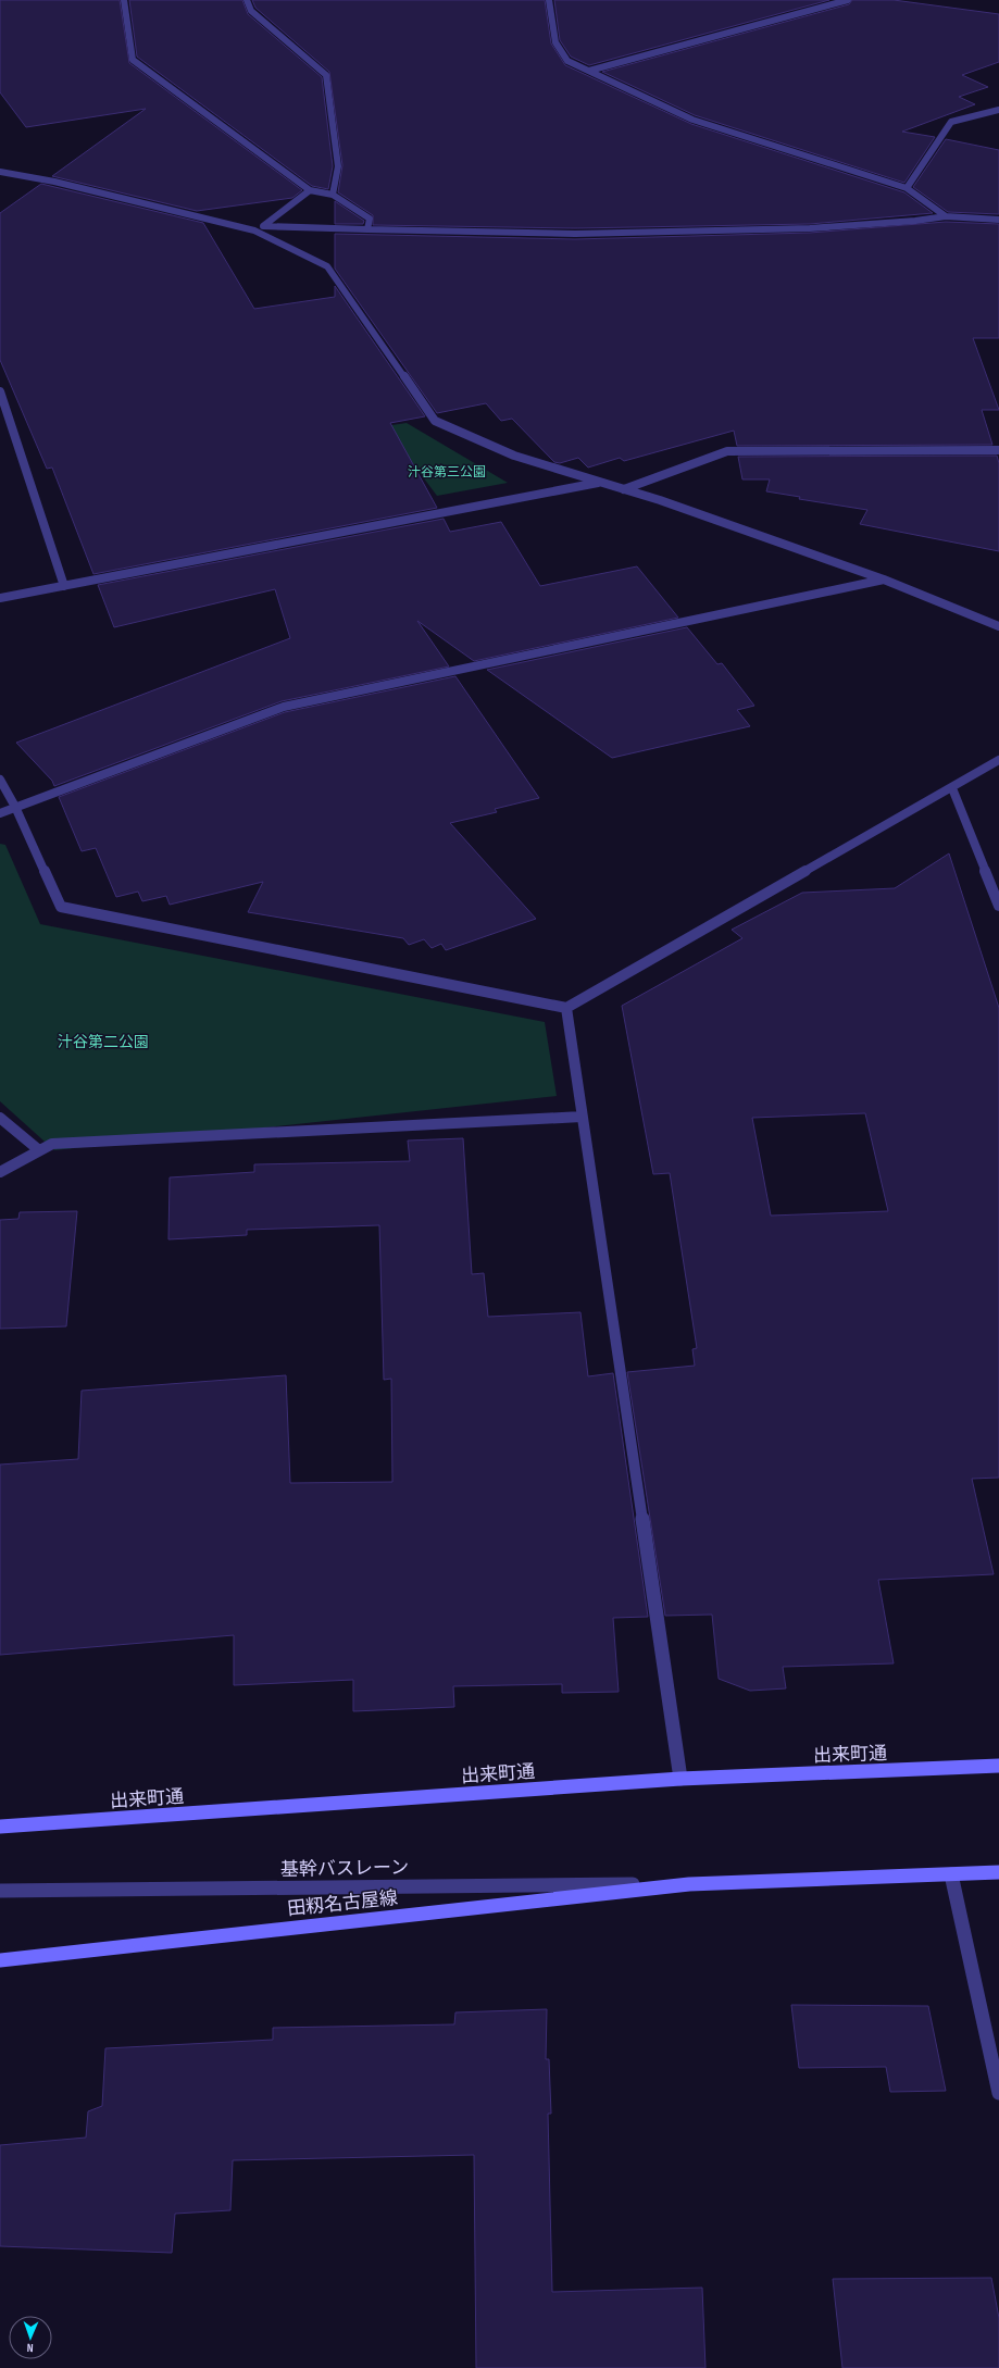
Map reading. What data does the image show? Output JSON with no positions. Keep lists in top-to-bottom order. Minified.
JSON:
{"streets":{"main road":["出来町通","田籾名古屋線"],"street":["基幹バスレーン"]},"crossings":[["基幹バスレーン","田籾名古屋線"]],"parks":["汁谷第三公園","汁谷第二公園"],"north":"bottom"}
